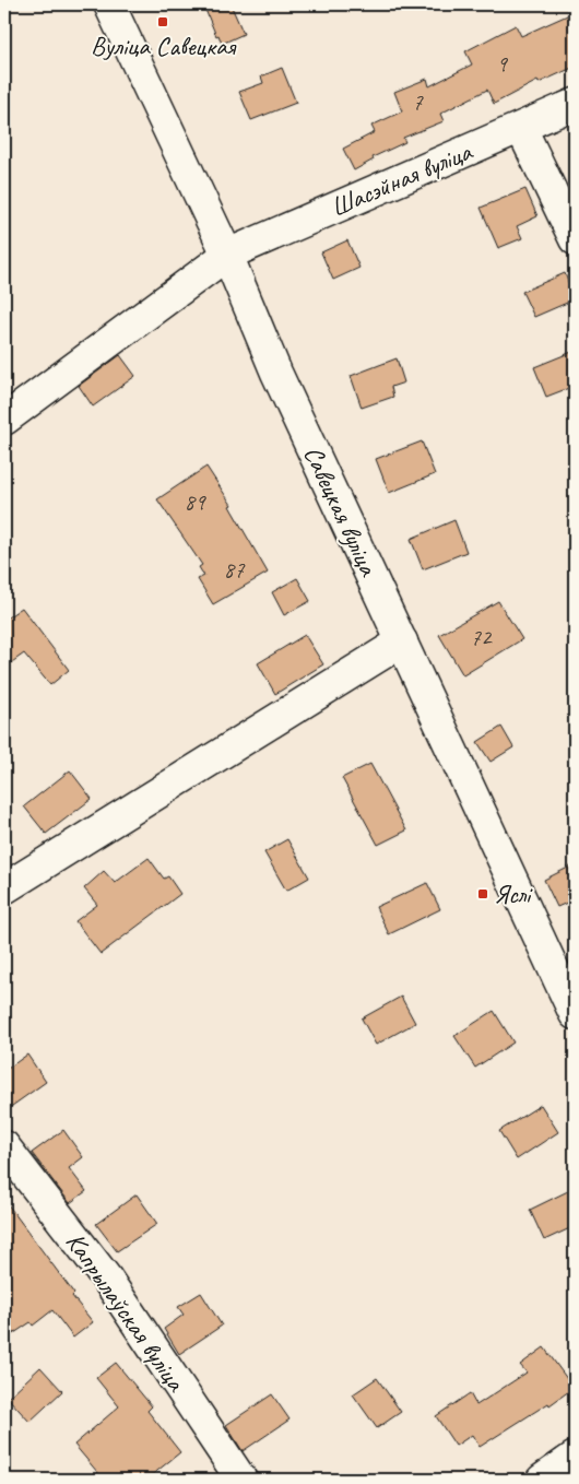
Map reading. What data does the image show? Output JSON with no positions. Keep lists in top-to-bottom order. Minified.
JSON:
{"streets":{"main road":["Шасэйная вуліца","Савецкая вуліца","Капрылаўская вуліца"]},"crossings":[["Шасэйная вуліца","Савецкая вуліца"]],"places":{"transit":["Вуліца Савецкая","Яслі"]},"house_numbers":["9","7","89","87","72"]}
